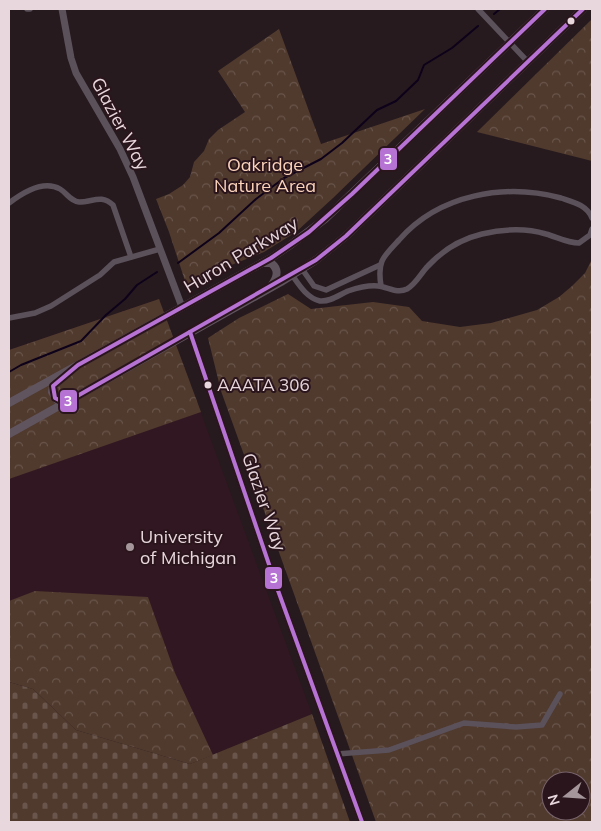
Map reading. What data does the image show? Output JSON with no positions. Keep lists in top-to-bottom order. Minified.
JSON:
{"streets":{"main road":["Huron Parkway"],"street":["Glazier Way"]},"crossings":[["Glazier Way","Huron Parkway"]],"parks":["Oakridge Nature Area"],"places":["AAATA 306","University of Michigan"],"lines":["transit line 3"],"north":"left"}
